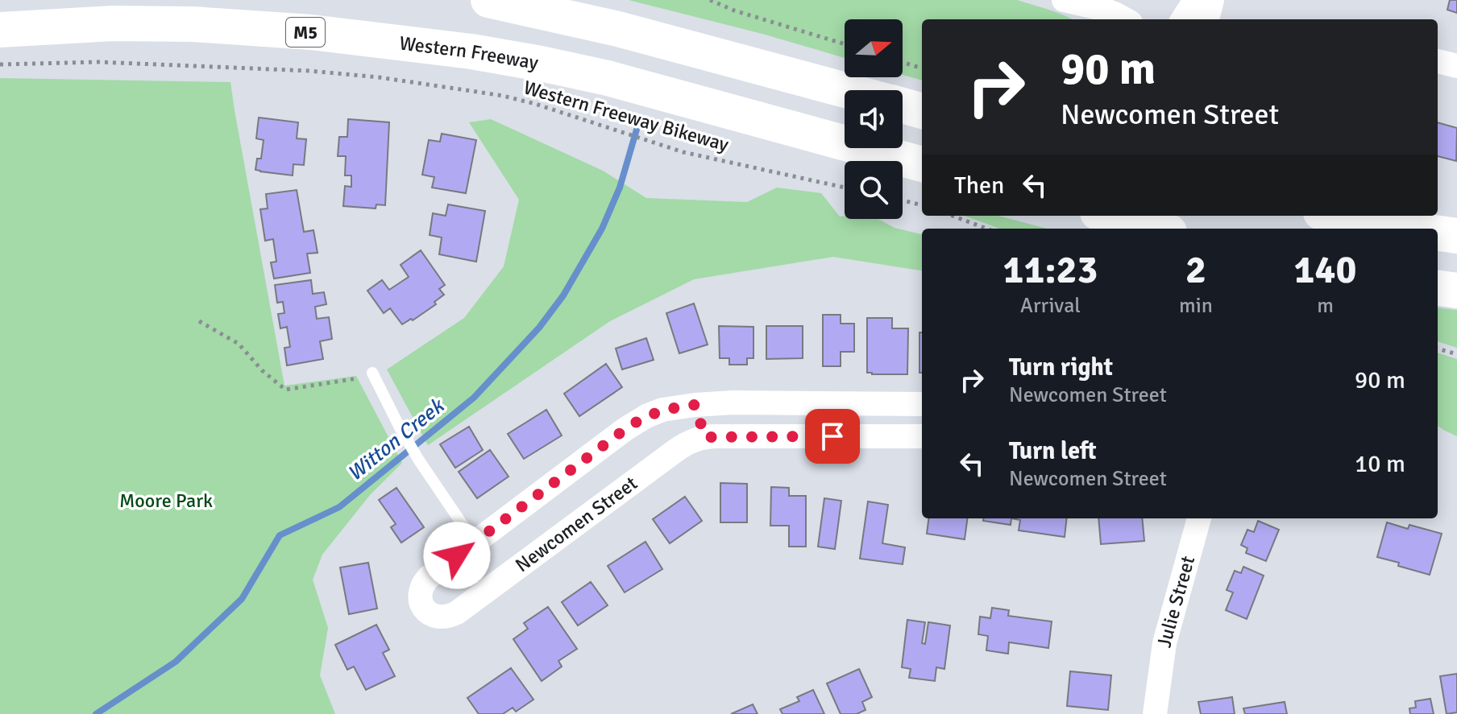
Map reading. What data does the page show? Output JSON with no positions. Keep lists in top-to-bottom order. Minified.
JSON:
{"streets":{"highway":["M5","Western Freeway"],"street":["Newcomen Street","Julie Street"],"path":["Western Freeway Bikeway"]},"water":["Witton Creek"],"parks":["Moore Park"],"north":"right","page":{"turn":["90 m","Newcomen Street"],"then":"Then","eta":["11:23","Arrival","2","min","140","m"],"list":[{"name":"Turn right","note":"Newcomen Street","value":"90 m"},{"name":"Turn left","note":"Newcomen Street","value":"10 m"}]}}
